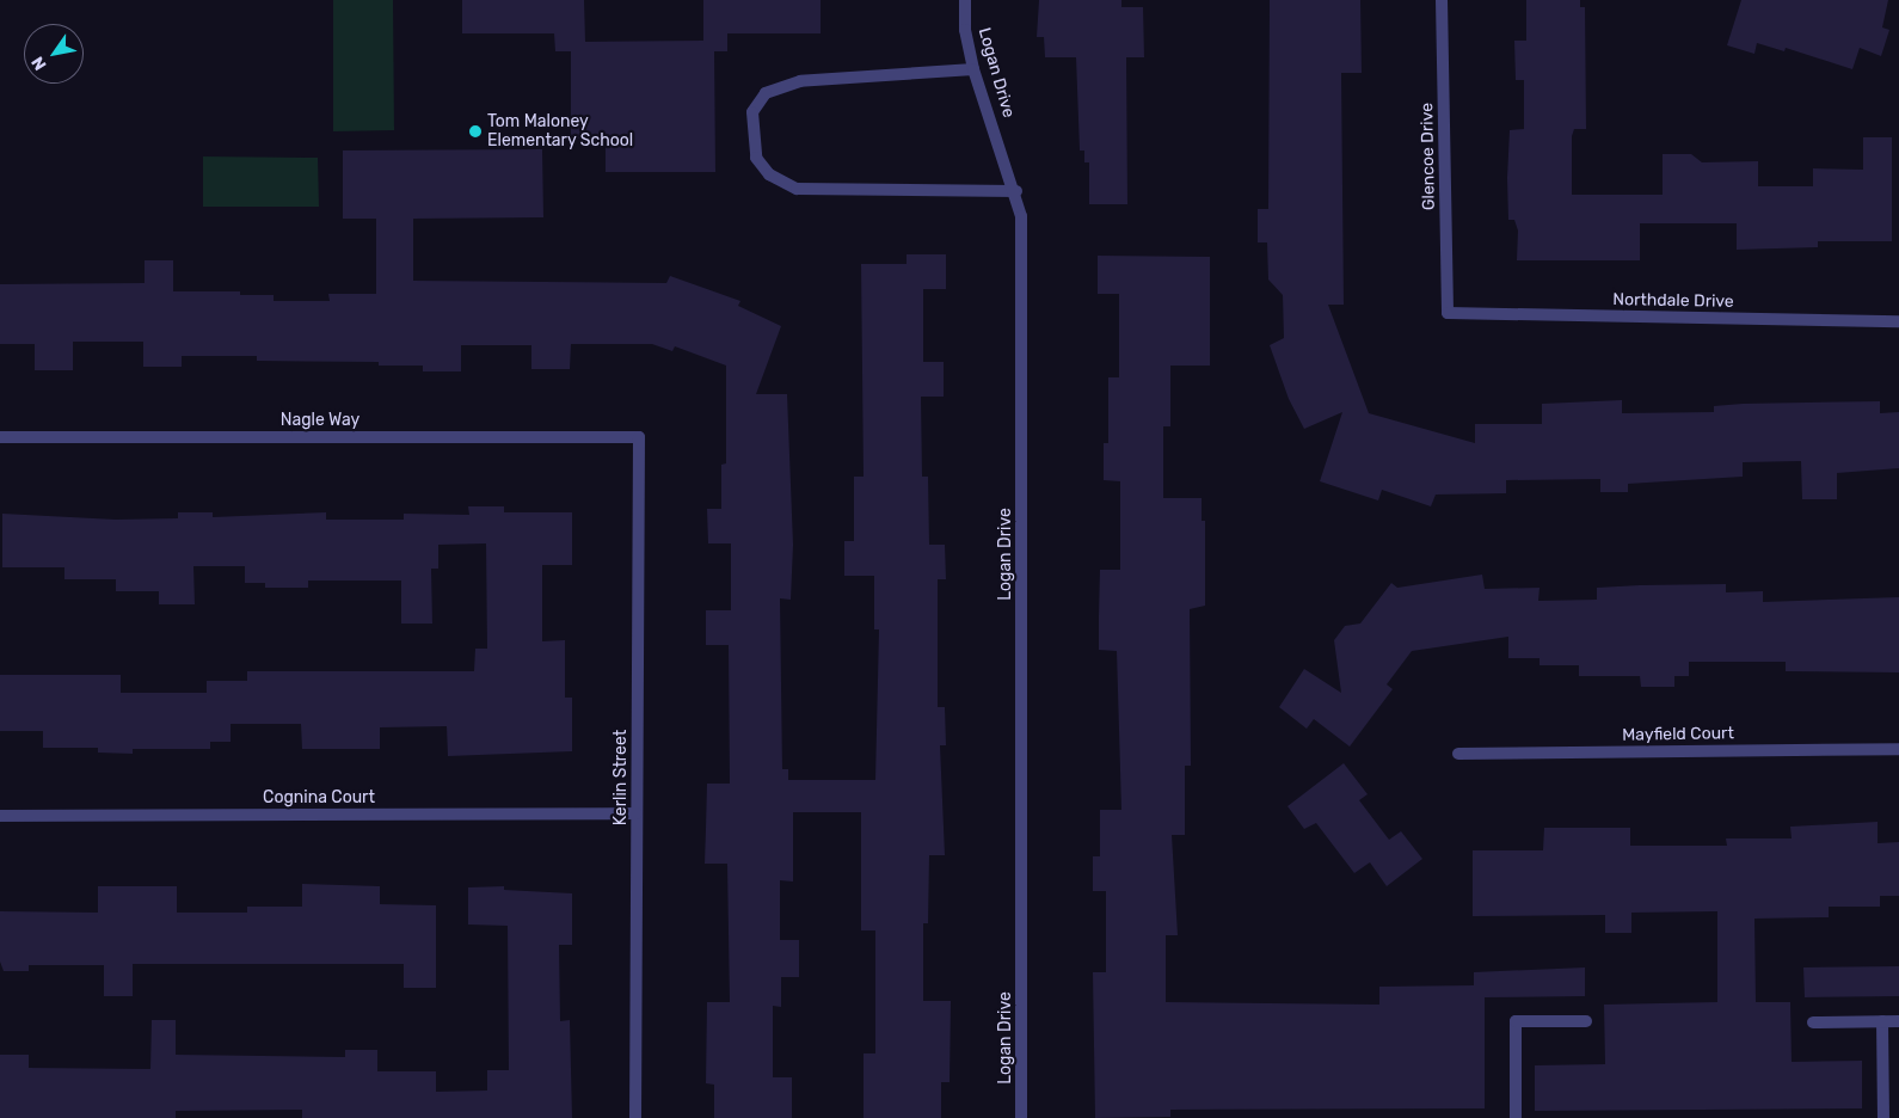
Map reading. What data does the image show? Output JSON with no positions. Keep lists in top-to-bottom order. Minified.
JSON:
{"streets":{"street":["Logan Drive","Glencoe Drive","Northdale Drive","Nagle Way","Mayfield Court","Kerlin Street","Cognina Court"]},"crossings":[["Glencoe Drive","Northdale Drive"],["Nagle Way","Kerlin Street"],["Kerlin Street","Cognina Court"]],"places":["Tom Maloney Elementary School"],"north":"bottom left"}
